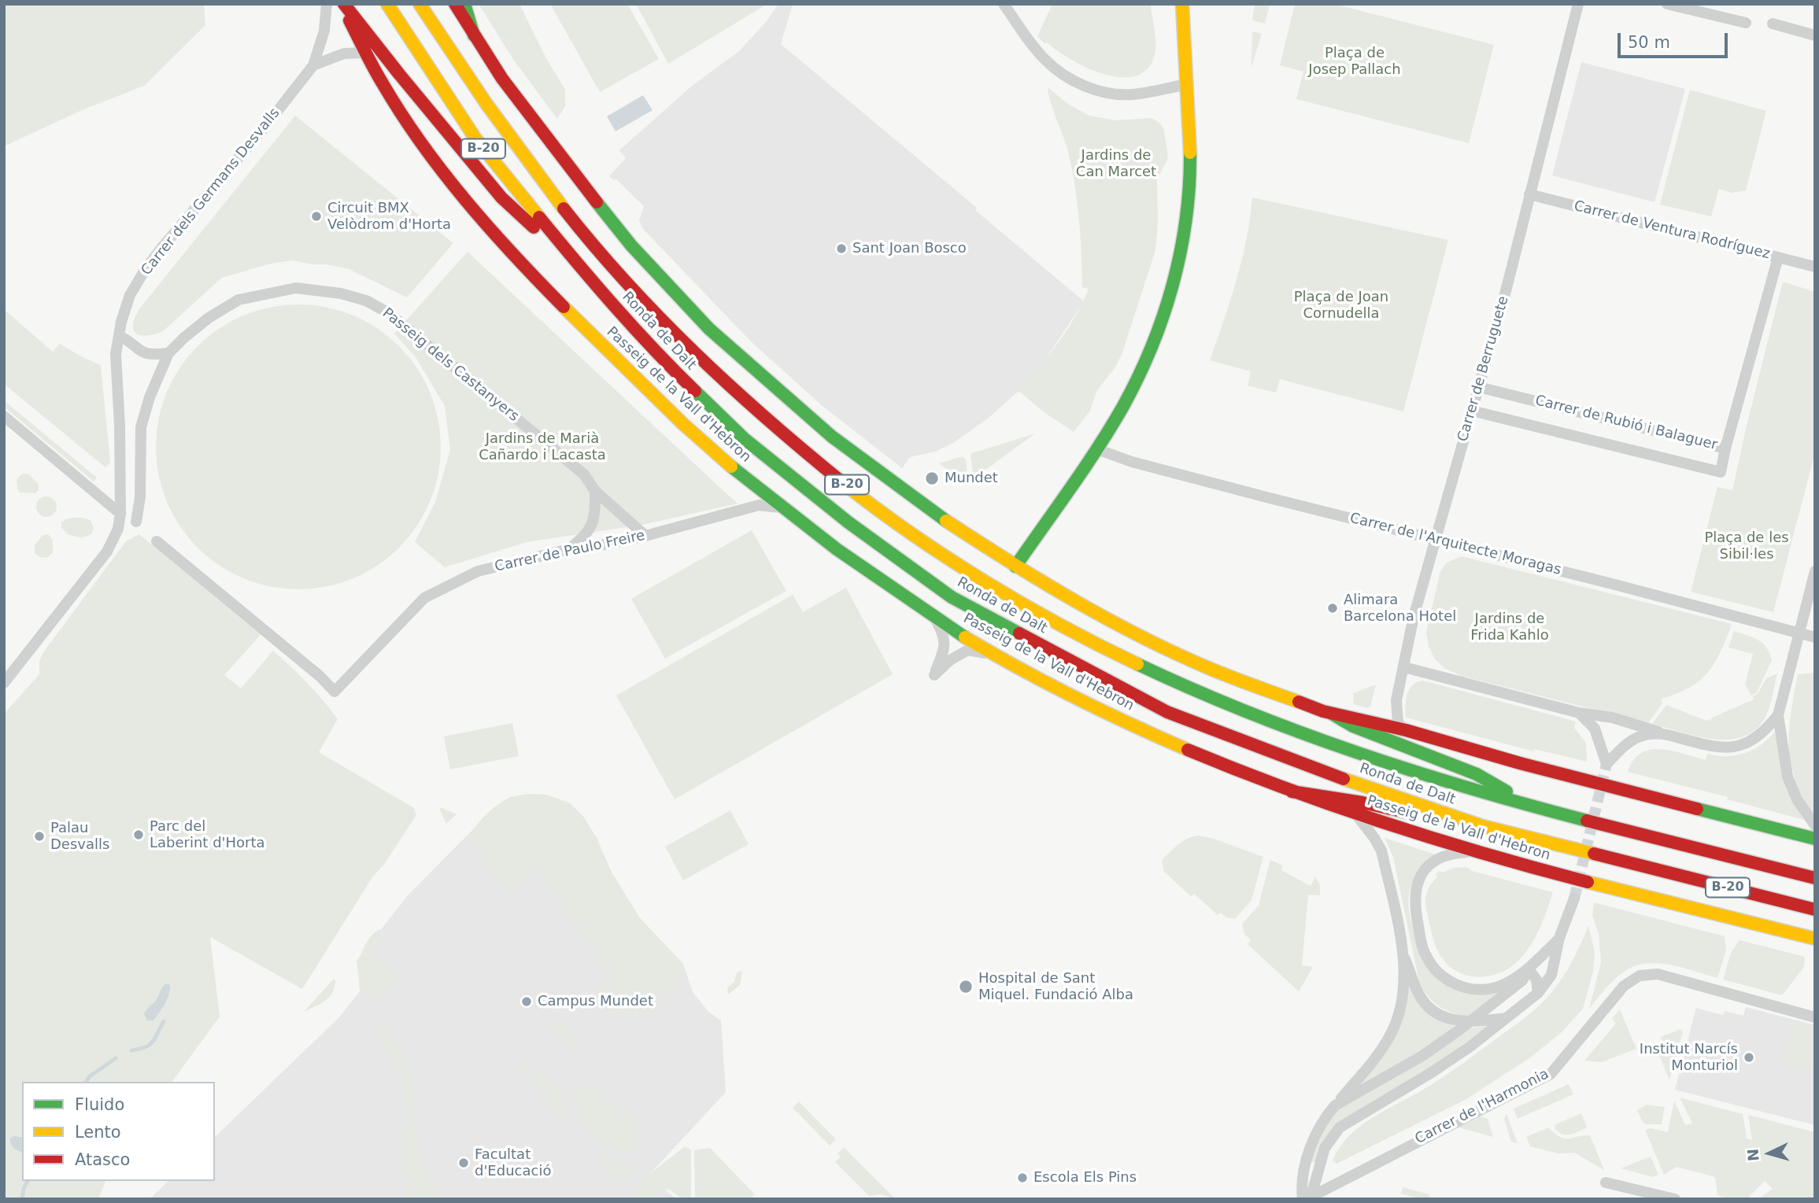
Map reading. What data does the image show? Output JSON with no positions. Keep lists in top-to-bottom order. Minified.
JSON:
{"streets":{"main road":["B-20","Ronda de Dalt","Passeig de la Vall d'Hebron"],"street":["Carrer dels Germans Desvalls","Carrer de Ventura Rodríguez","Passeig dels Castanyers","Carrer de Berruguete","Carrer de Rubió i Balaguer","Carrer de l'Arquitecte Moragas","Carrer de Paulo Freire","Carrer de l'Harmonia"]},"crossings":[["Carrer dels Germans Desvalls","Passeig de la Vall d'Hebron"],["Carrer de Ventura Rodríguez","Carrer de Berruguete"],["Passeig dels Castanyers","Carrer de Paulo Freire"],["Carrer de Berruguete","Carrer de Rubió i Balaguer"],["Carrer de Berruguete","Carrer de l'Arquitecte Moragas"],["Passeig de la Vall d'Hebron","Carrer de Paulo Freire"]],"parks":["Plaça de Josep Pallach","Jardins de Can Marcet","Plaça de Joan Cornudella","Jardins de Marià Cañardo i Lacasta","Plaça de les Sibil·les","Jardins de Frida Kahlo"],"places":["Circuit BMX Velòdrom d'Horta","Sant Joan Bosco","Mundet","Alimara Barcelona Hotel","Parc del Laberint d'Horta","Palau Desvalls","Hospital de Sant Miquel. Fundació Alba","Campus Mundet","Institut Narcís Monturiol","Facultat d'Educació","Escola Els Pins"],"legend":["Fluido","Lento","Atasco"],"scale_bar":"50 m","north":"left"}
